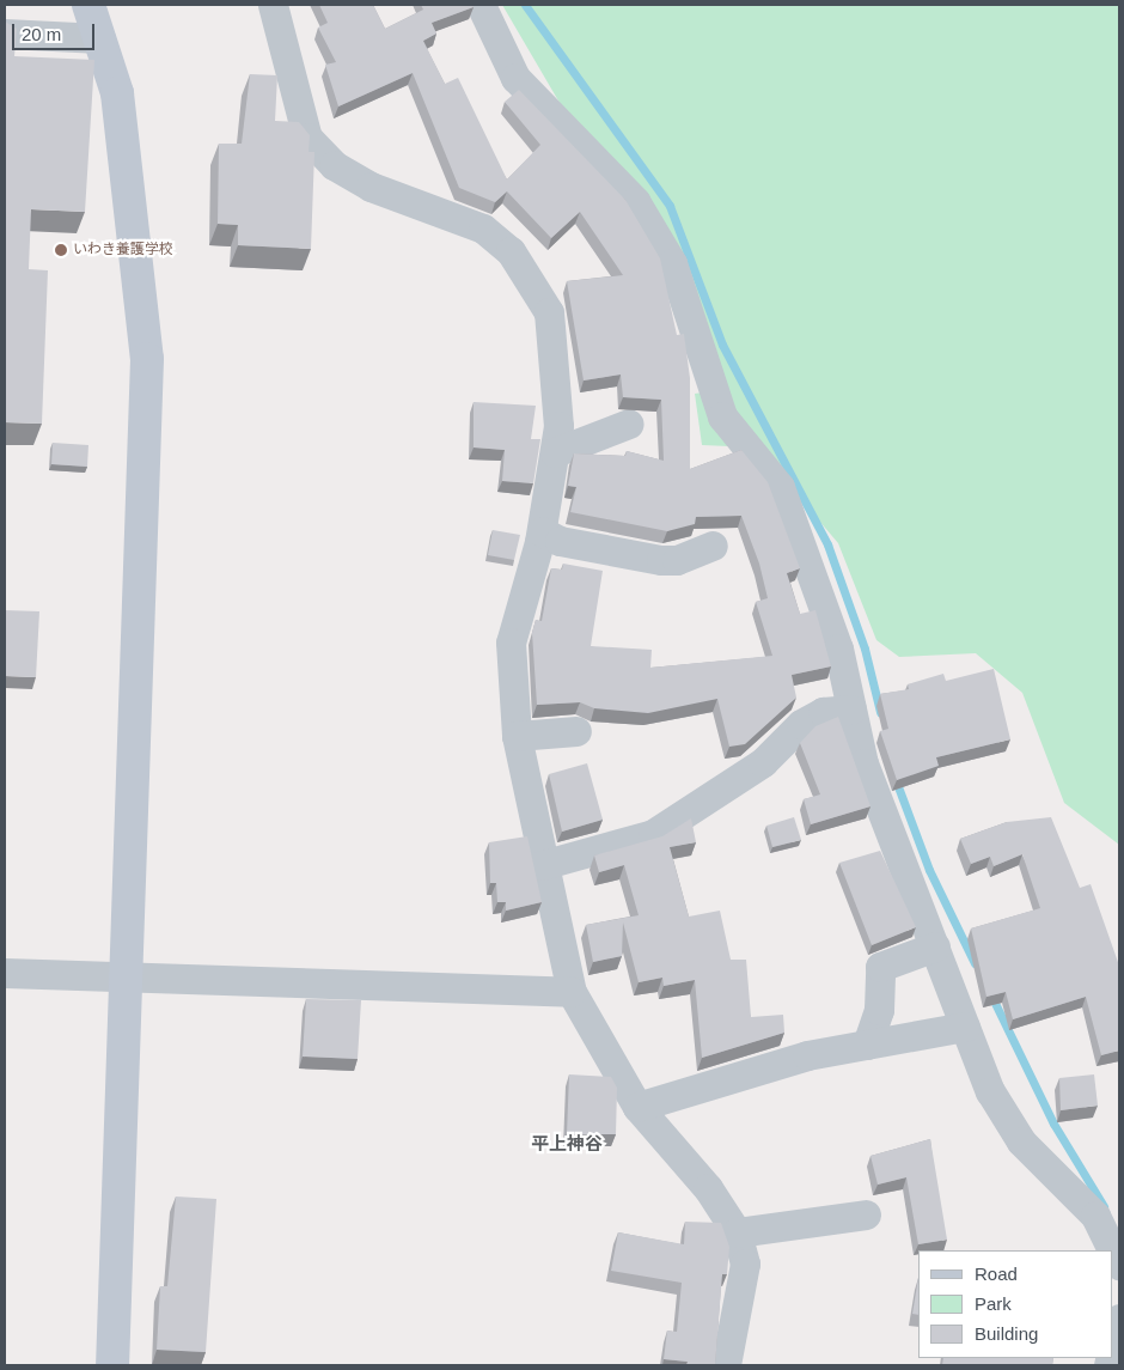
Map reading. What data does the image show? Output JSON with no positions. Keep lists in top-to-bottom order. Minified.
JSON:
{"districts":["平上神谷"],"places":["いわき養護学校"],"legend":["Road","Park","Building"],"scale_bar":"20 m"}
